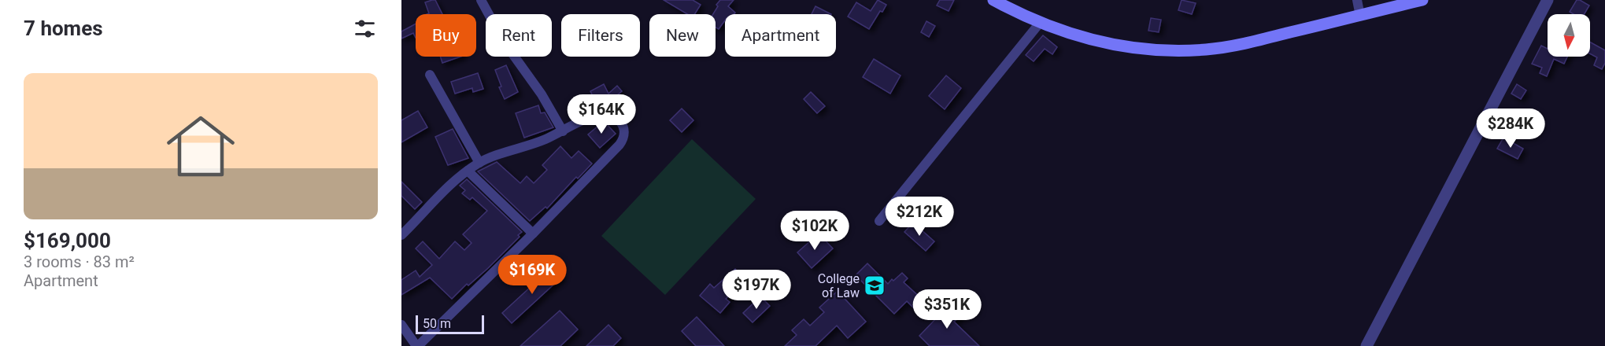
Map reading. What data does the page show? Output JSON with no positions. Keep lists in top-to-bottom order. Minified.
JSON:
{"places":{"school or university":["College of Law"]},"scale_bar":"50 m","north":"bottom","page":{"heading":"7 homes","chip":["Buy","Rent","Filters","New","Apartment"],"list":[{"name":"$169,000","note":"3 rooms · 83 m² · Apartment"}],"price":["$164K","$284K","$212K","$102K","$169K","$197K","$351K"],"scale":"50 m"}}
